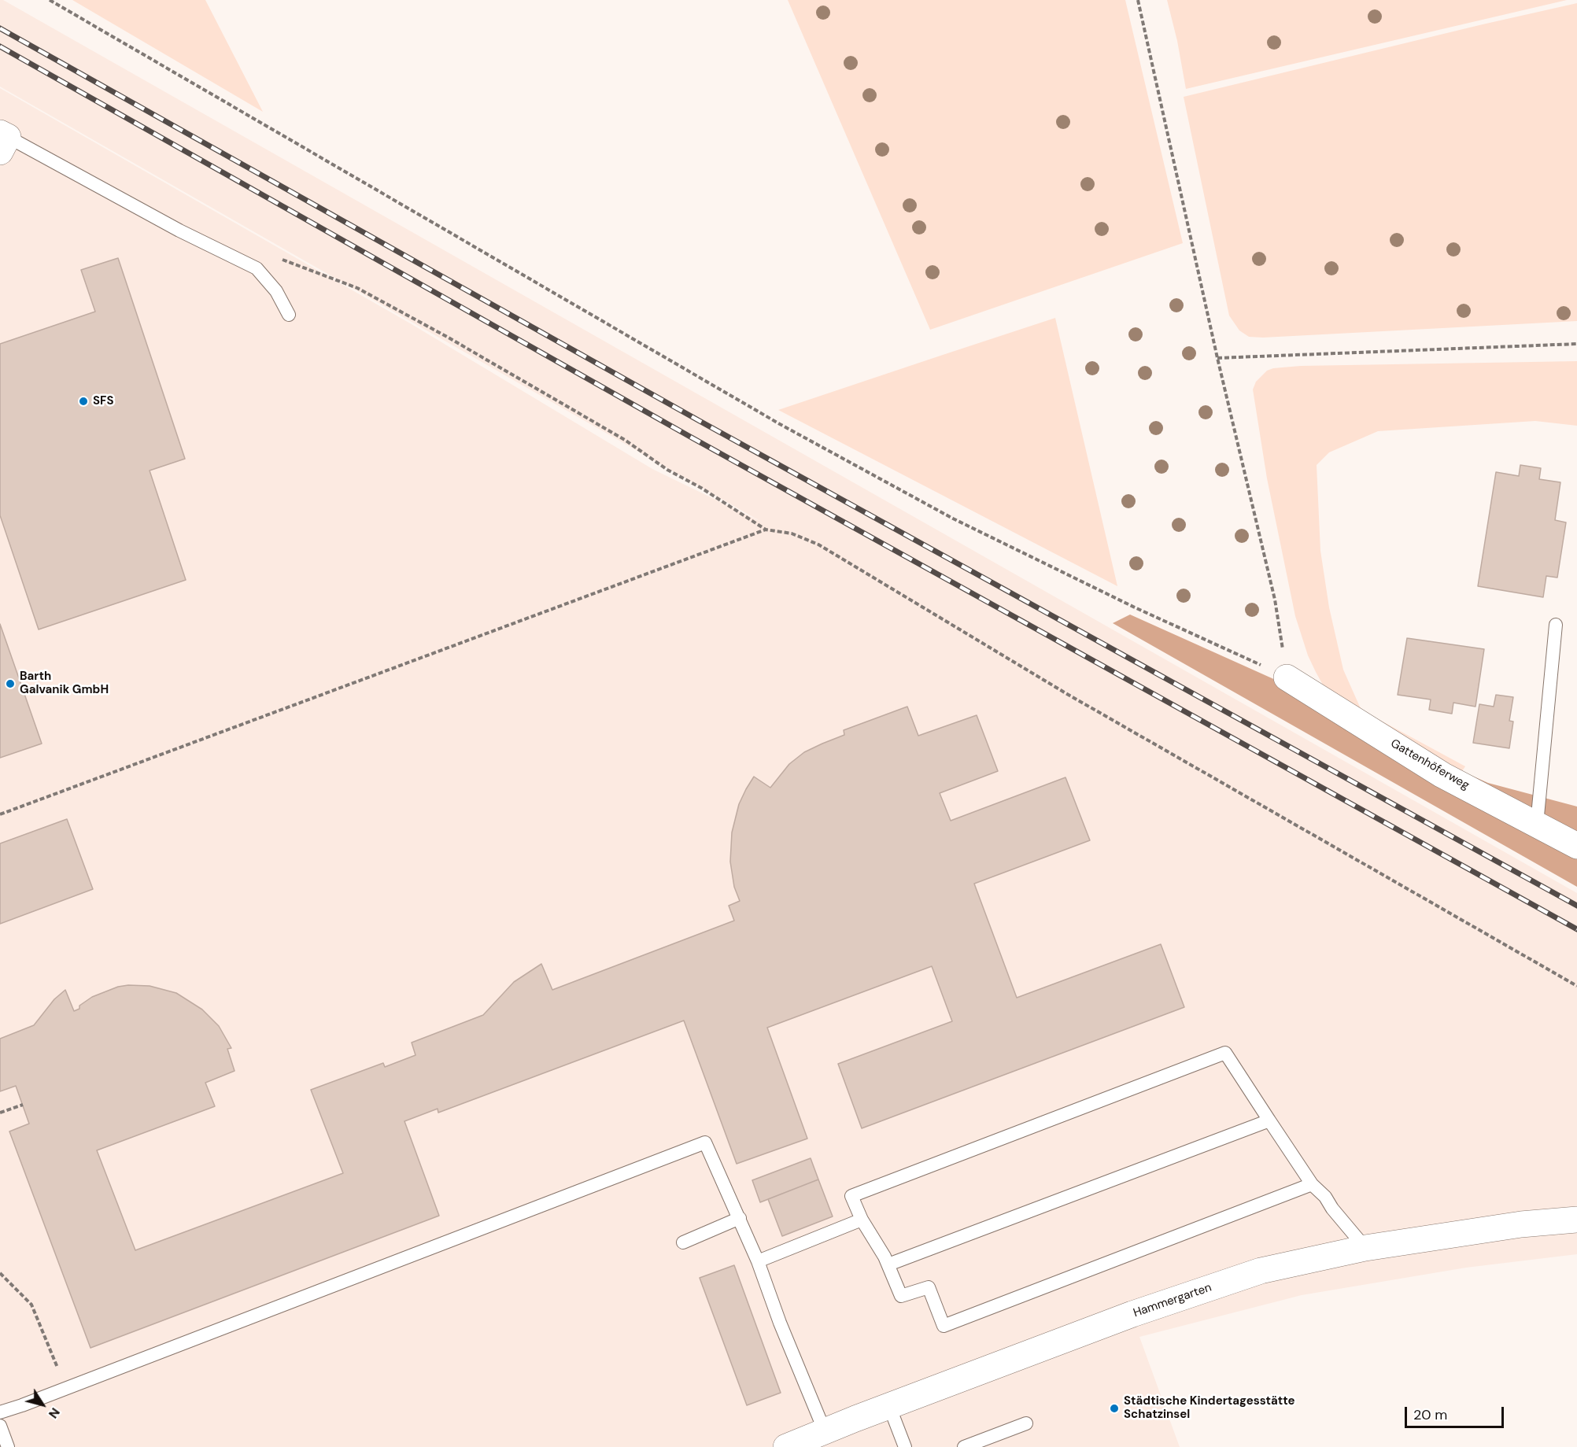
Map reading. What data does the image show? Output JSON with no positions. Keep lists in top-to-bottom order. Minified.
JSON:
{"streets":{"street":["Gattenhöferweg","Hammergarten"]},"places":["SFS","Barth Galvanik GmbH","Städtische Kindertagesstätte Schatzinsel"],"scale_bar":"20 m","north":"bottom right"}
